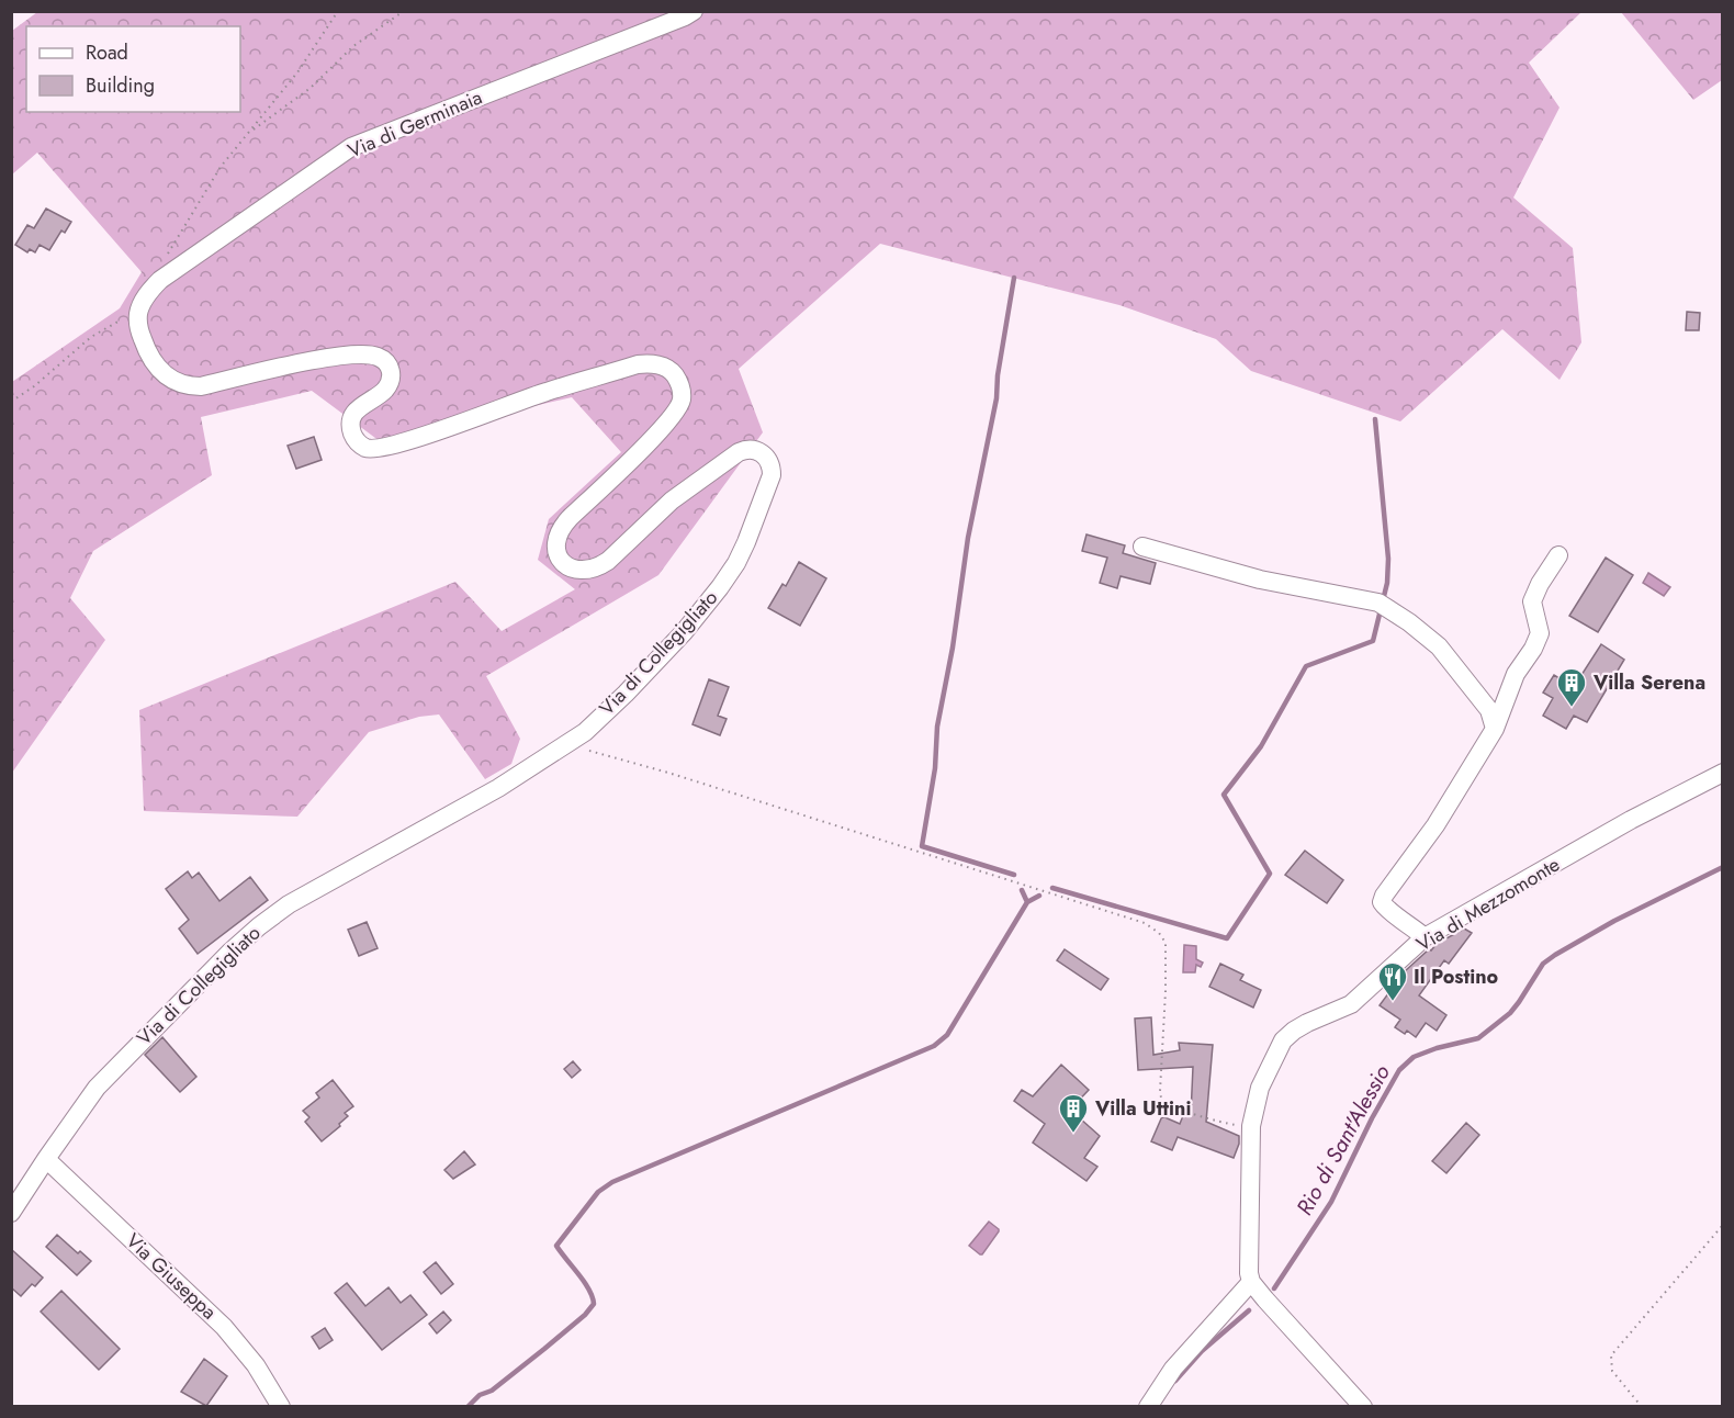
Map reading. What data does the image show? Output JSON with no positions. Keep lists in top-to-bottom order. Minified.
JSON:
{"streets":{"street":["Via di Germinaia","Via di Collegigliato","Via di Mezzomonte","Via Giuseppa"]},"crossings":[["Via di Germinaia","Via di Collegigliato"],["Via di Collegigliato","Via Giuseppa"]],"water":["Rio di Sant'Alessio"],"places":{"building":["Villa Serena","Villa Uttini"],"restaurant":["Il Postino"]},"legend":["Road","Building"]}
